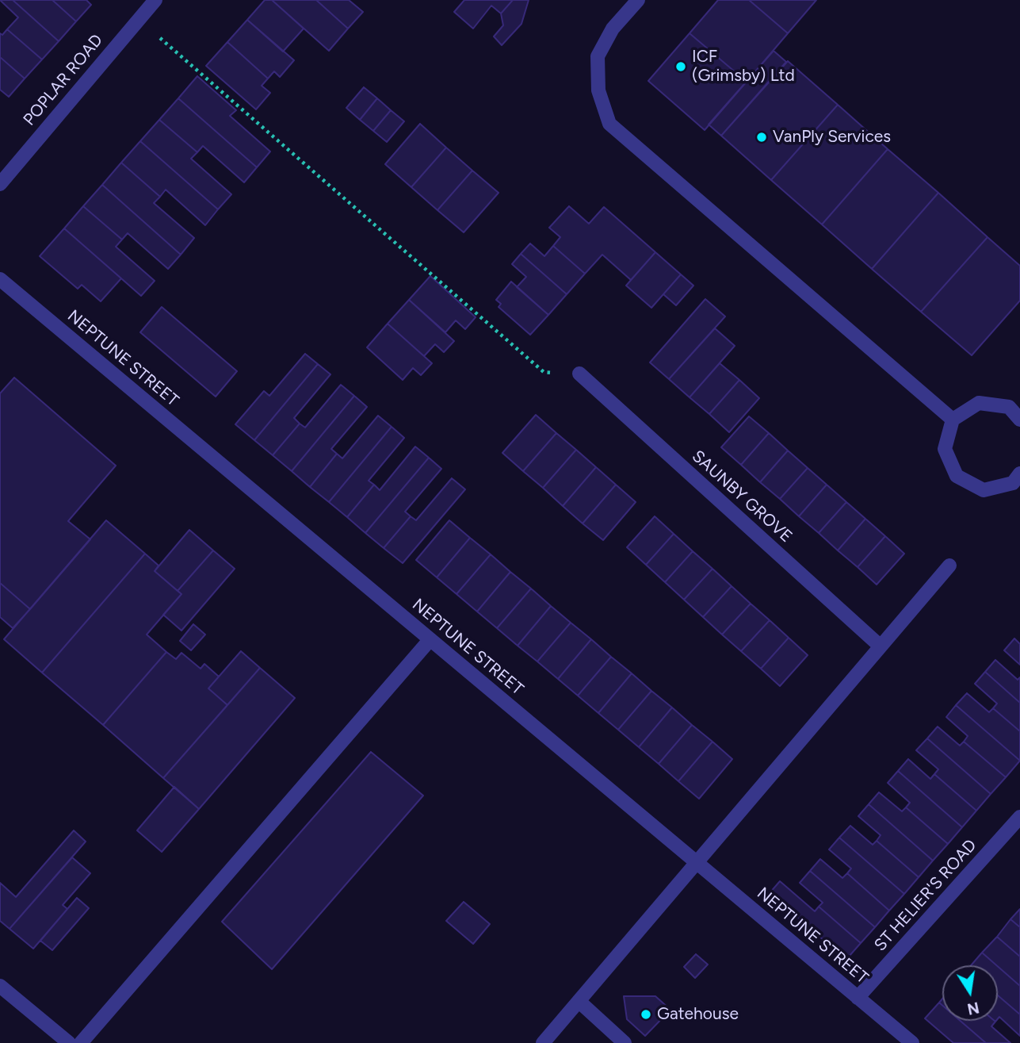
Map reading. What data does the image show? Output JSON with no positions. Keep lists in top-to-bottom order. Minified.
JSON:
{"streets":{"street":["POPLAR ROAD","NEPTUNE STREET","SAUNBY GROVE","ST HELIER'S ROAD"]},"crossings":[["NEPTUNE STREET","ST HELIER'S ROAD"]],"places":["ICF (Grimsby) Ltd","VanPly Services","Gatehouse"],"north":"bottom"}
